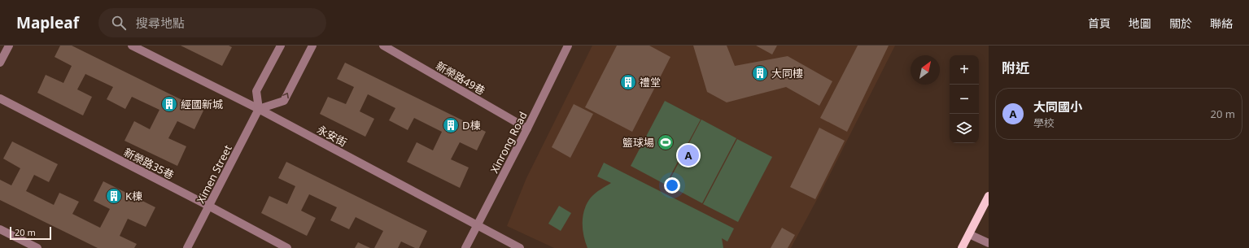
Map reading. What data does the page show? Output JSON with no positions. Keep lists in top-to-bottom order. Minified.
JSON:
{"streets":{"street":["新榮路49巷","永安街","Xinrong Road","新榮路35巷","Ximen Street"]},"crossings":[["新榮路49巷","Xinrong Road"],["永安街","Xinrong Road"],["永安街","Ximen Street"],["新榮路35巷","Ximen Street"]],"places":{"building":["大同樓","禮堂","經國新城","D棟","K棟"],"sports":["籃球場"]},"scale_bar":"20 m","north":"top right","page":{"header":"Mapleaf","search":"搜尋地點","nav":["首頁","地圖","關於","聯絡"],"heading":"附近","map_buttons":["+","−"],"list":[{"mark":"A","name":"大同國小","note":"學校","value":"20 m"}],"pins":"A","scale":"20 m"}}
